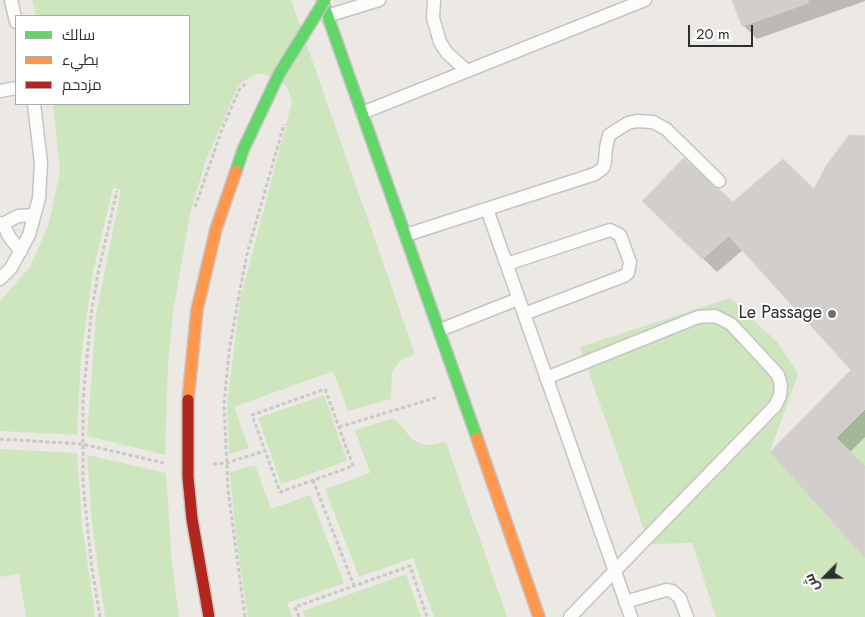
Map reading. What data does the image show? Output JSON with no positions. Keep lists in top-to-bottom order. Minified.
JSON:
{"places":["Le Passage"],"legend":["سالك","بطيء","مزدحم"],"scale_bar":"20 m","north":"bottom left"}
